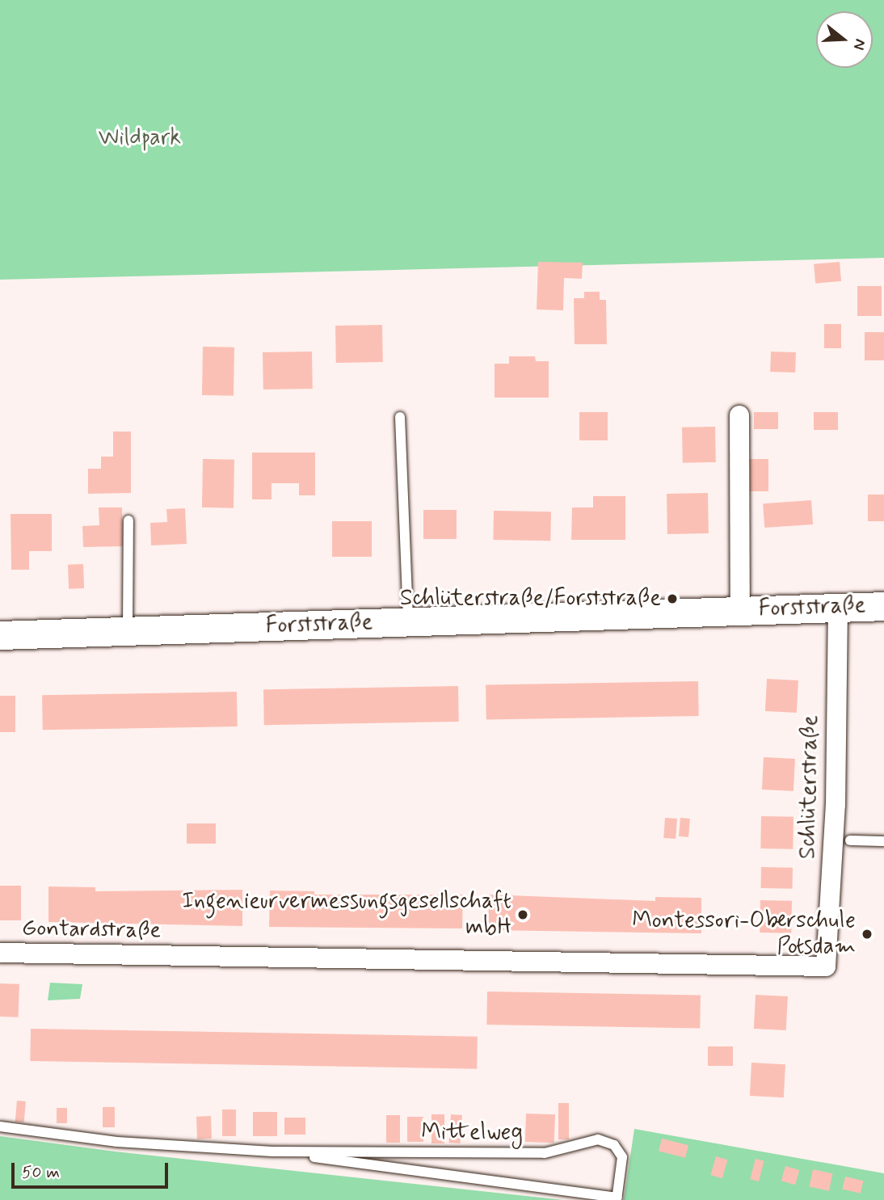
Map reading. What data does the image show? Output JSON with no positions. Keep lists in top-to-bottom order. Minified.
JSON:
{"streets":{"street":["Forststraße","Schlüterstraße","Gontardstraße"],"lane":["Mittelweg"]},"crossings":[["Forststraße","Schlüterstraße"],["Schlüterstraße","Gontardstraße"]],"parks":["Wildpark"],"places":["Schlüterstraße/Forststraße","Ingenieurvermessungsgesellschaft mbH","Montessori-Oberschule Potsdam"],"scale_bar":"50 m","north":"right"}
